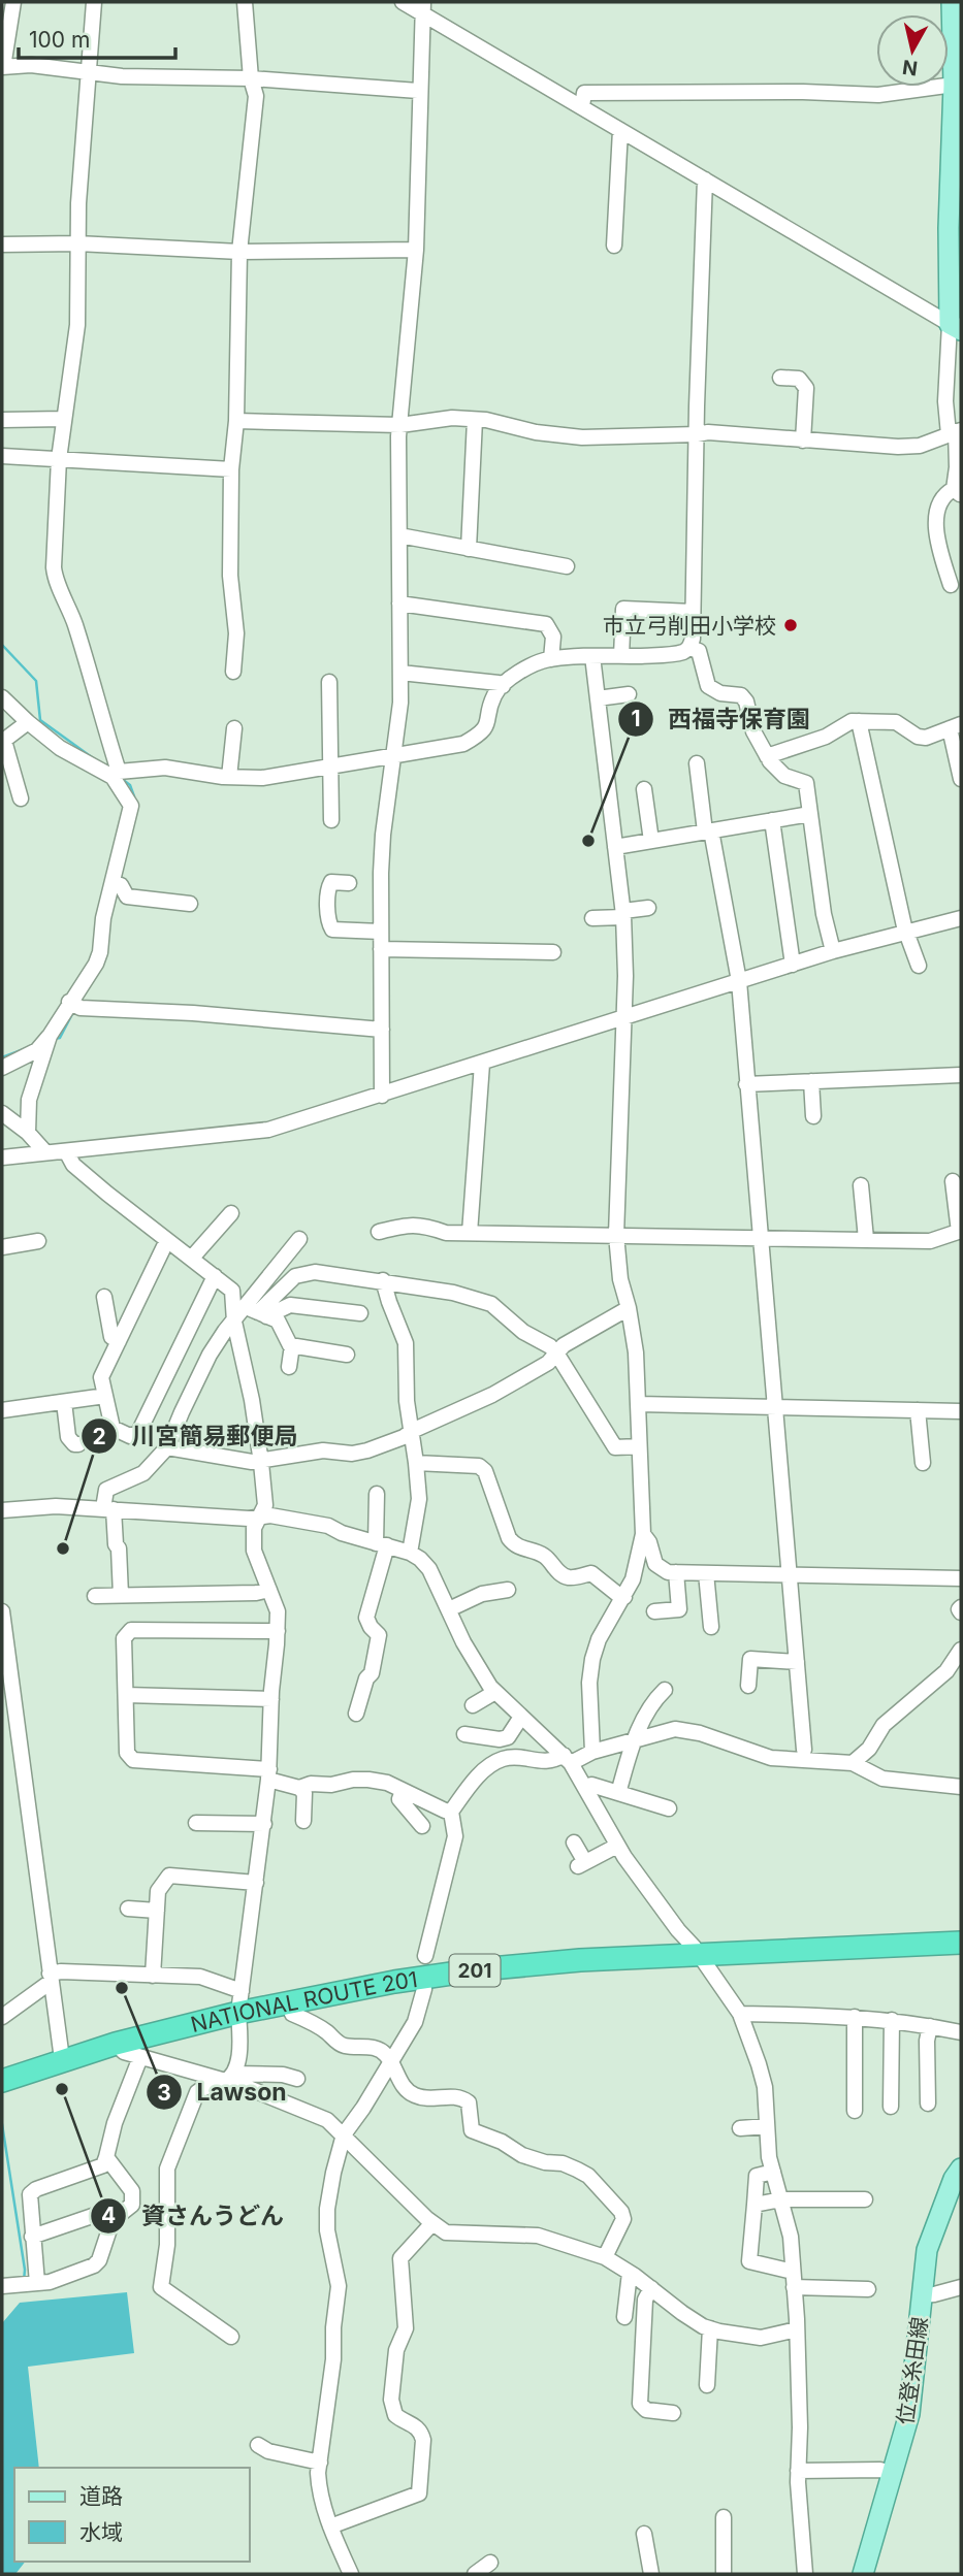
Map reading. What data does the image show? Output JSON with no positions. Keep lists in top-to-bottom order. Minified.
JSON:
{"streets":{"highway":["201","NATIONAL ROUTE 201"],"main road":["位登糸田線"]},"places":["市立弓削田小学校","西福寺保育園","川宮簡易郵便局","Lawson","資さんうどん"],"legend":["道路","水域"],"scale_bar":"100 m","north":"bottom"}
